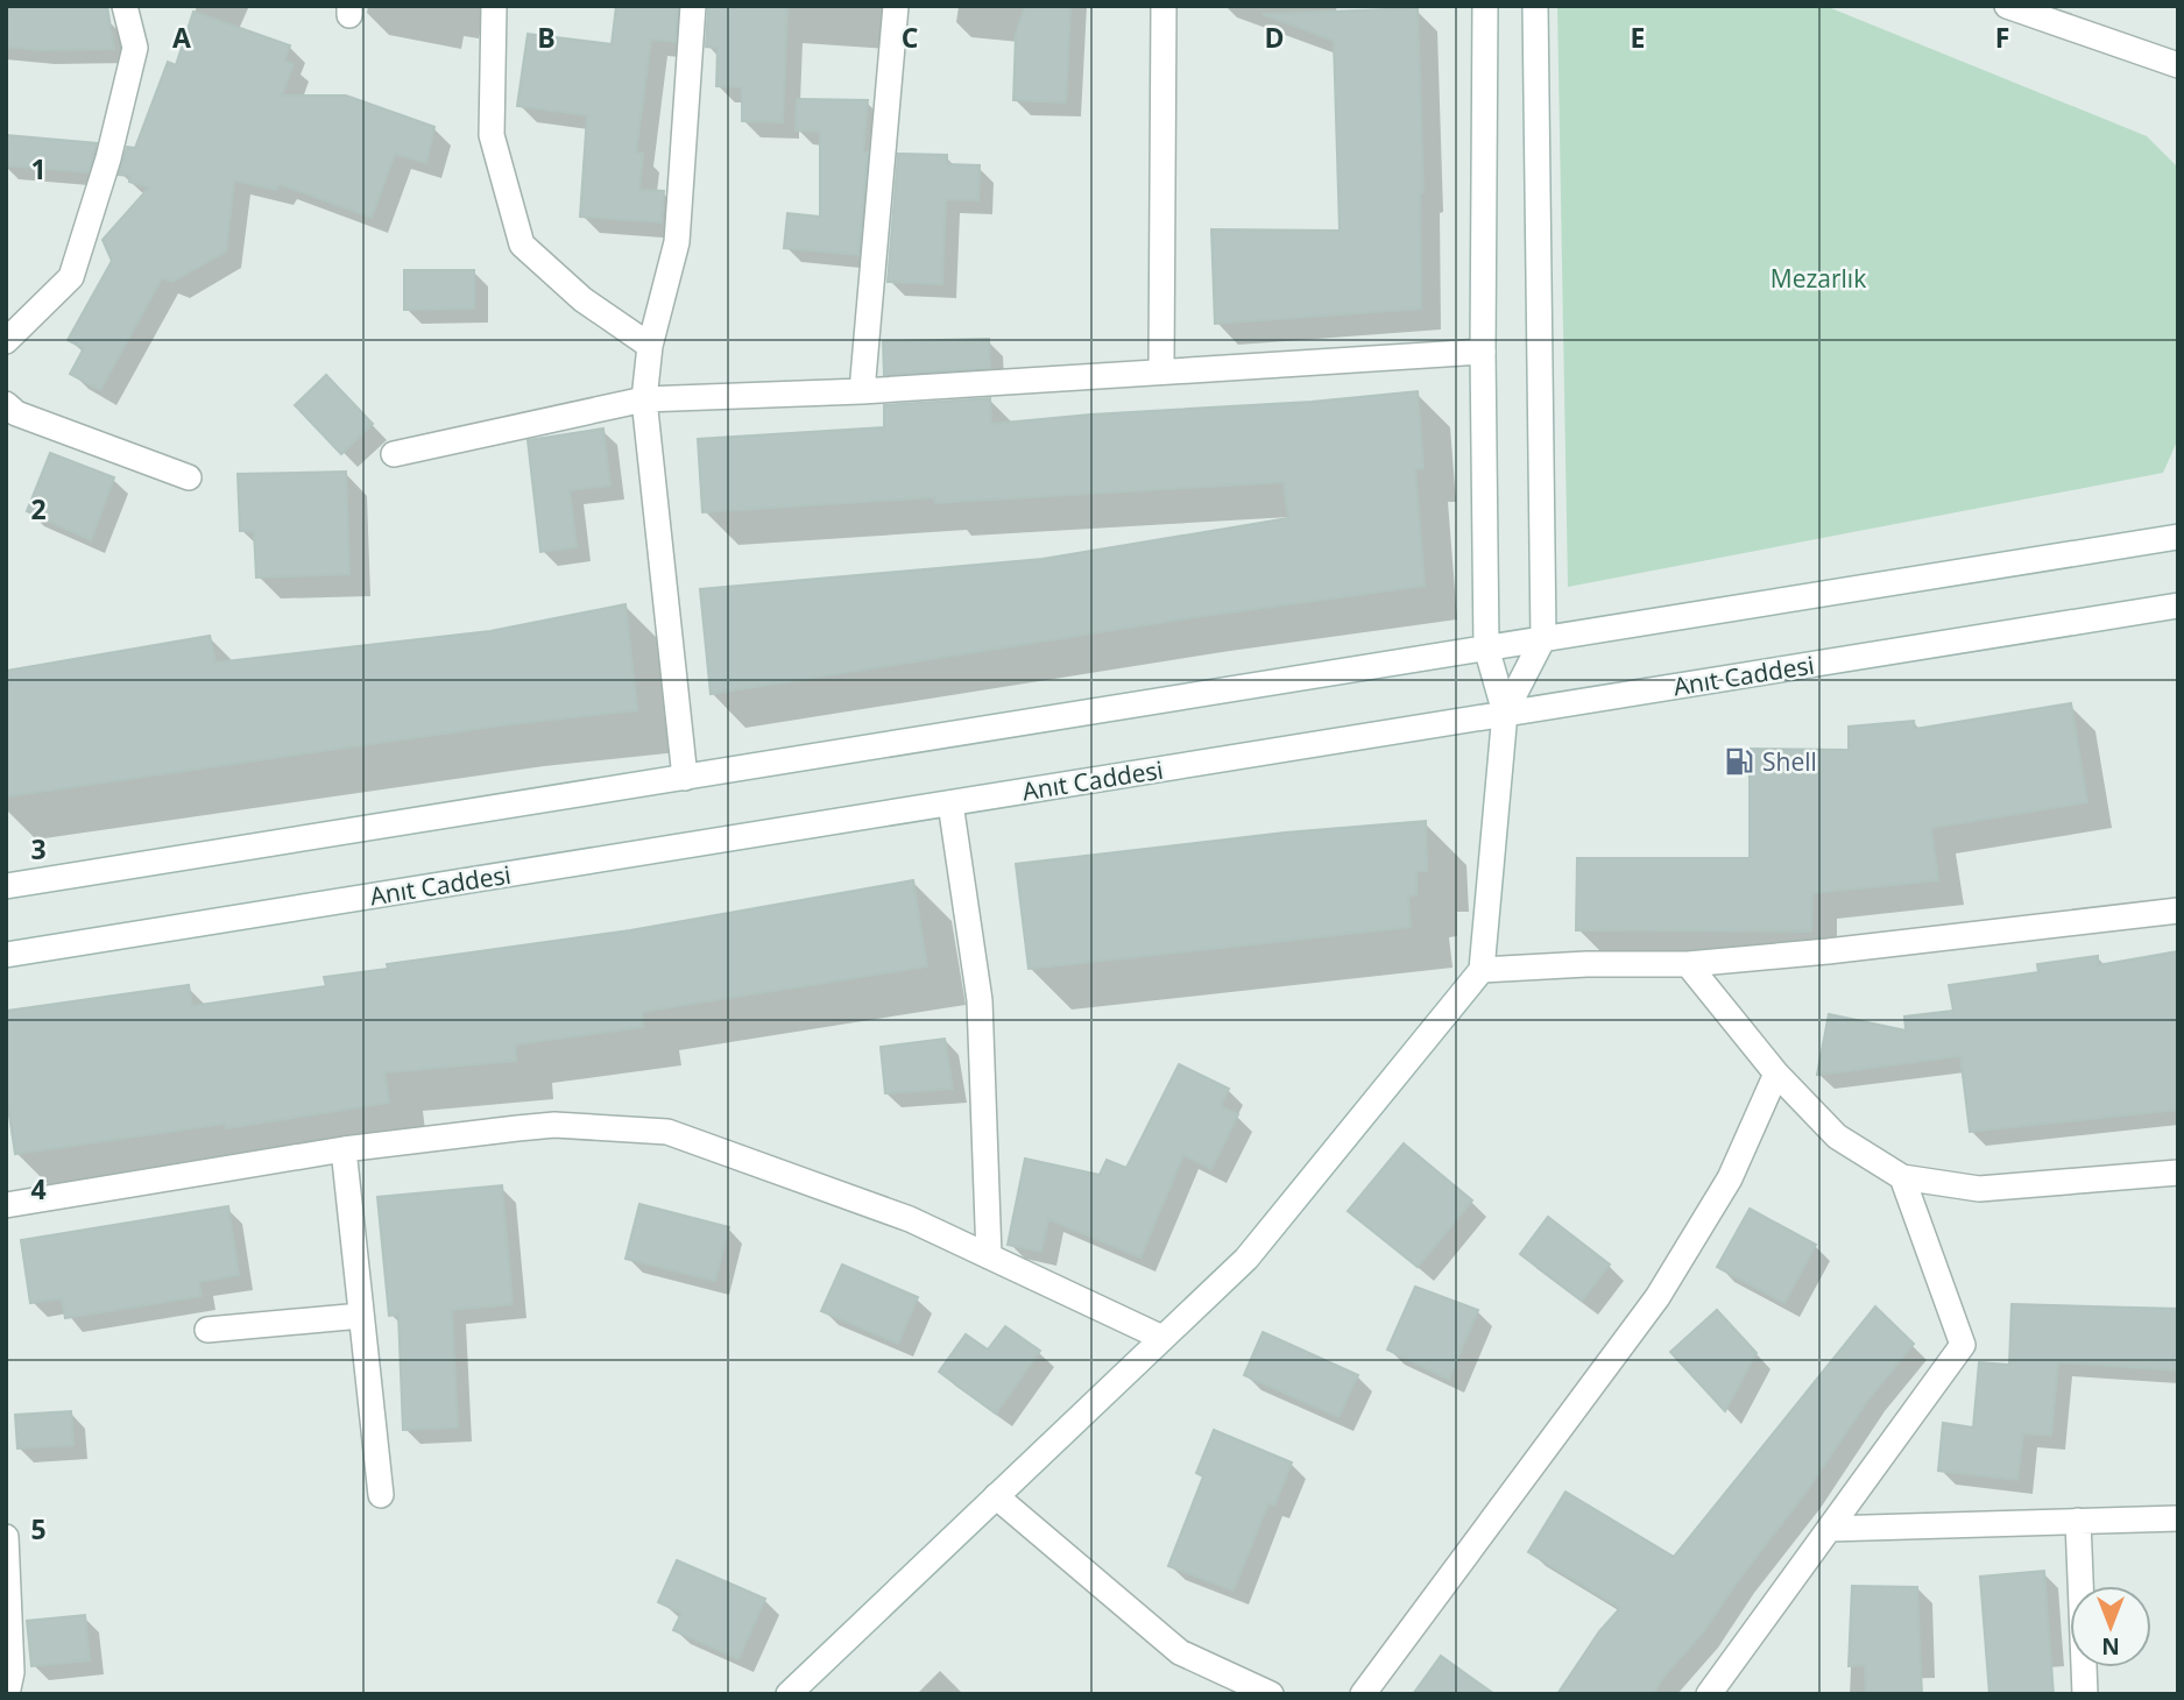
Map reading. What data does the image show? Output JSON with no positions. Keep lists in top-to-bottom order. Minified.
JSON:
{"streets":{"street":["Anıt Caddesi"]},"parks":["Mezarlık"],"places":{"fuel station":["Shell"]},"north":"bottom","grid":{"columns":["A","B","C","D","E","F"],"rows":["1","2","3","4","5"]}}
